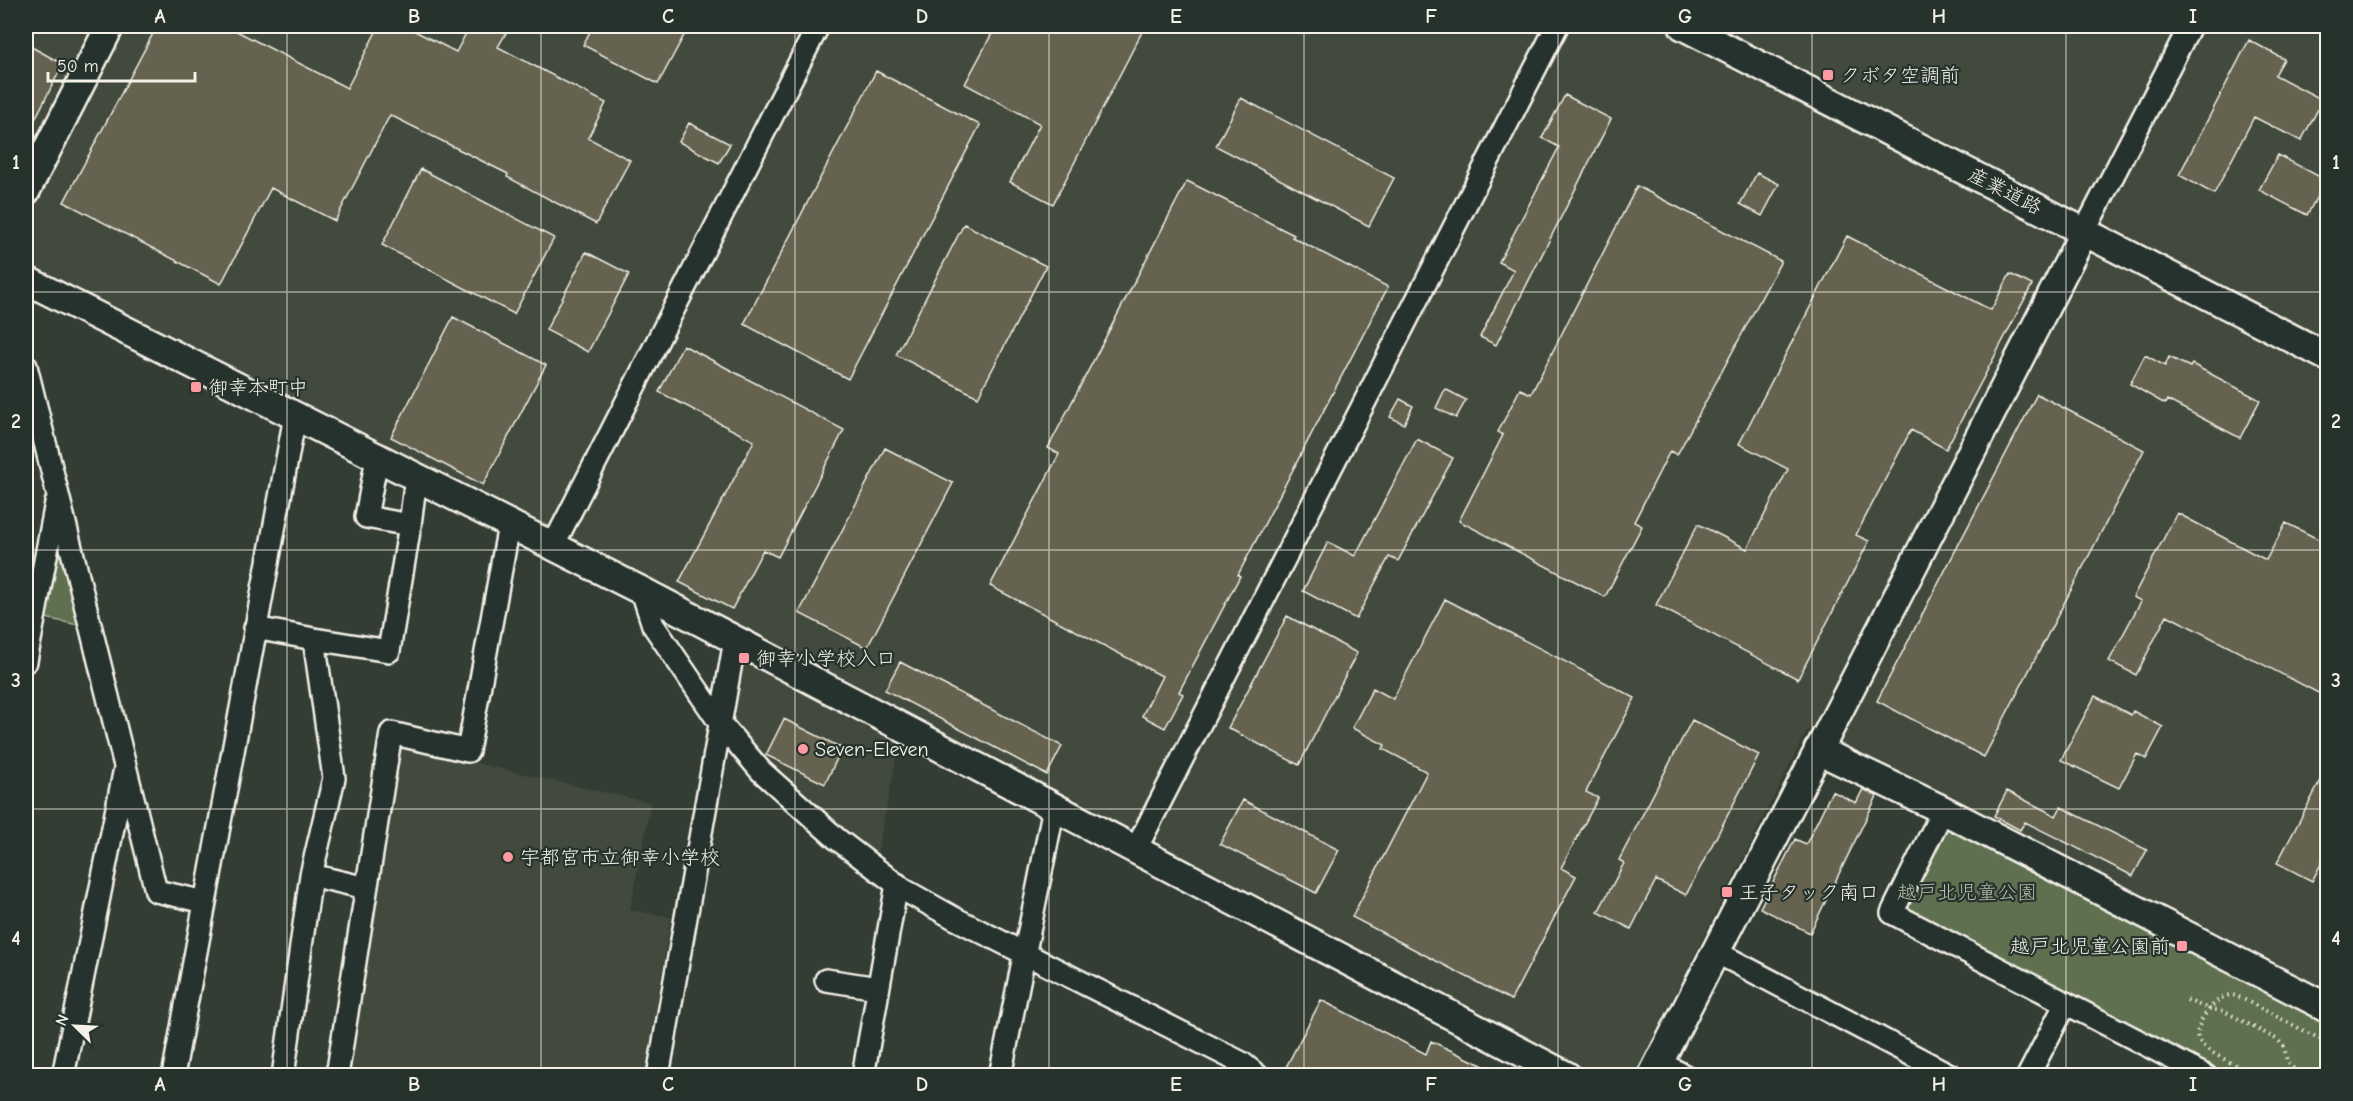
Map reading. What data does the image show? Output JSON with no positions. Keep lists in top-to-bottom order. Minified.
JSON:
{"streets":{"street":["産業道路"]},"parks":["越戸北児童公園"],"places":{"transit":["クボタ空調前","御幸本町中","御幸小学校入口","王子タック南口","越戸北児童公園前"],"other":["Seven-Eleven","宇都宮市立御幸小学校"]},"scale_bar":"50 m","north":"top left","grid":{"columns":["A","B","C","D","E","F","G","H","I"],"rows":["1","2","3","4"]}}
